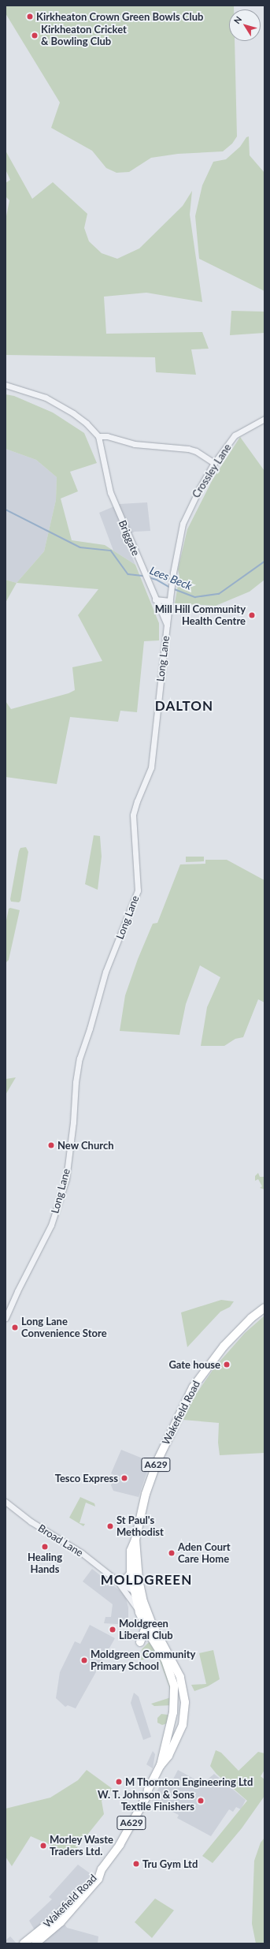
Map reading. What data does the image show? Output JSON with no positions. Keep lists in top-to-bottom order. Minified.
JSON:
{"streets":{"highway":["Wakefield Road","A629"],"street":["Crossley Lane","Briggate","Long Lane","Broad Lane"]},"crossings":[["Crossley Lane","Long Lane"],["Briggate","Long Lane"],["Wakefield Road","Broad Lane"]],"districts":["DALTON","MOLDGREEN"],"water":["Lees Beck"],"places":["Kirkheaton Crown Green Bowls Club","Kirkheaton Cricket & Bowling Club","Mill Hill Community Health Centre","New Church","Long Lane Convenience Store","Gate house","Tesco Express","St Paul's Methodist","Healing Hands","Aden Court Care Home","Moldgreen Liberal Club","Moldgreen Community Primary School","M Thornton Engineering Ltd","W. T. Johnson & Sons Textile Finishers","Morley Waste Traders Ltd.","Tru Gym Ltd"],"north":"top left"}
